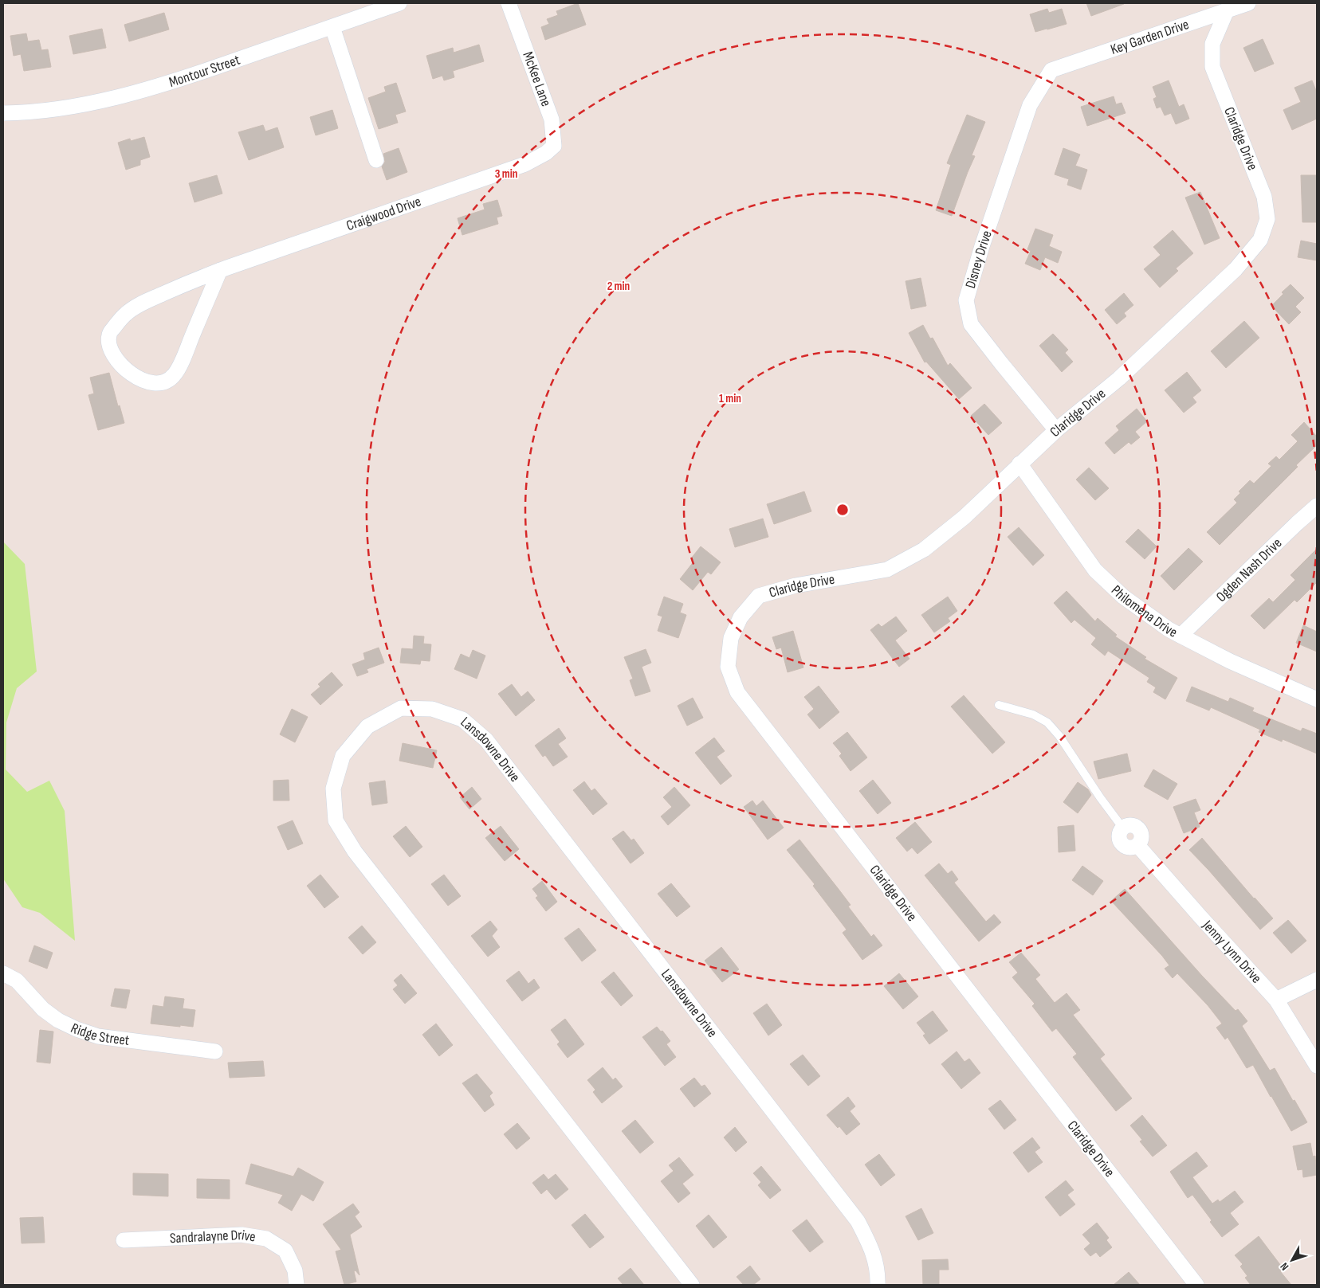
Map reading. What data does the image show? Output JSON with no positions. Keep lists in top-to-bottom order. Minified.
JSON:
{"streets":{"street":["Key Garden Drive","Montour Street","McKee Lane","Claridge Drive","Craigwood Drive","Disney Drive","Ogden Nash Drive","Philomena Drive","Lansdowne Drive","Jenny Lynn Drive","Ridge Street","Sandralayne Drive"]},"crossings":[["Key Garden Drive","Claridge Drive"],["Key Garden Drive","Disney Drive"],["McKee Lane","Craigwood Drive"],["Claridge Drive","Disney Drive"],["Claridge Drive","Philomena Drive"],["Ogden Nash Drive","Philomena Drive"]],"north":"bottom left","rings":["3 min","2 min","1 min"]}
